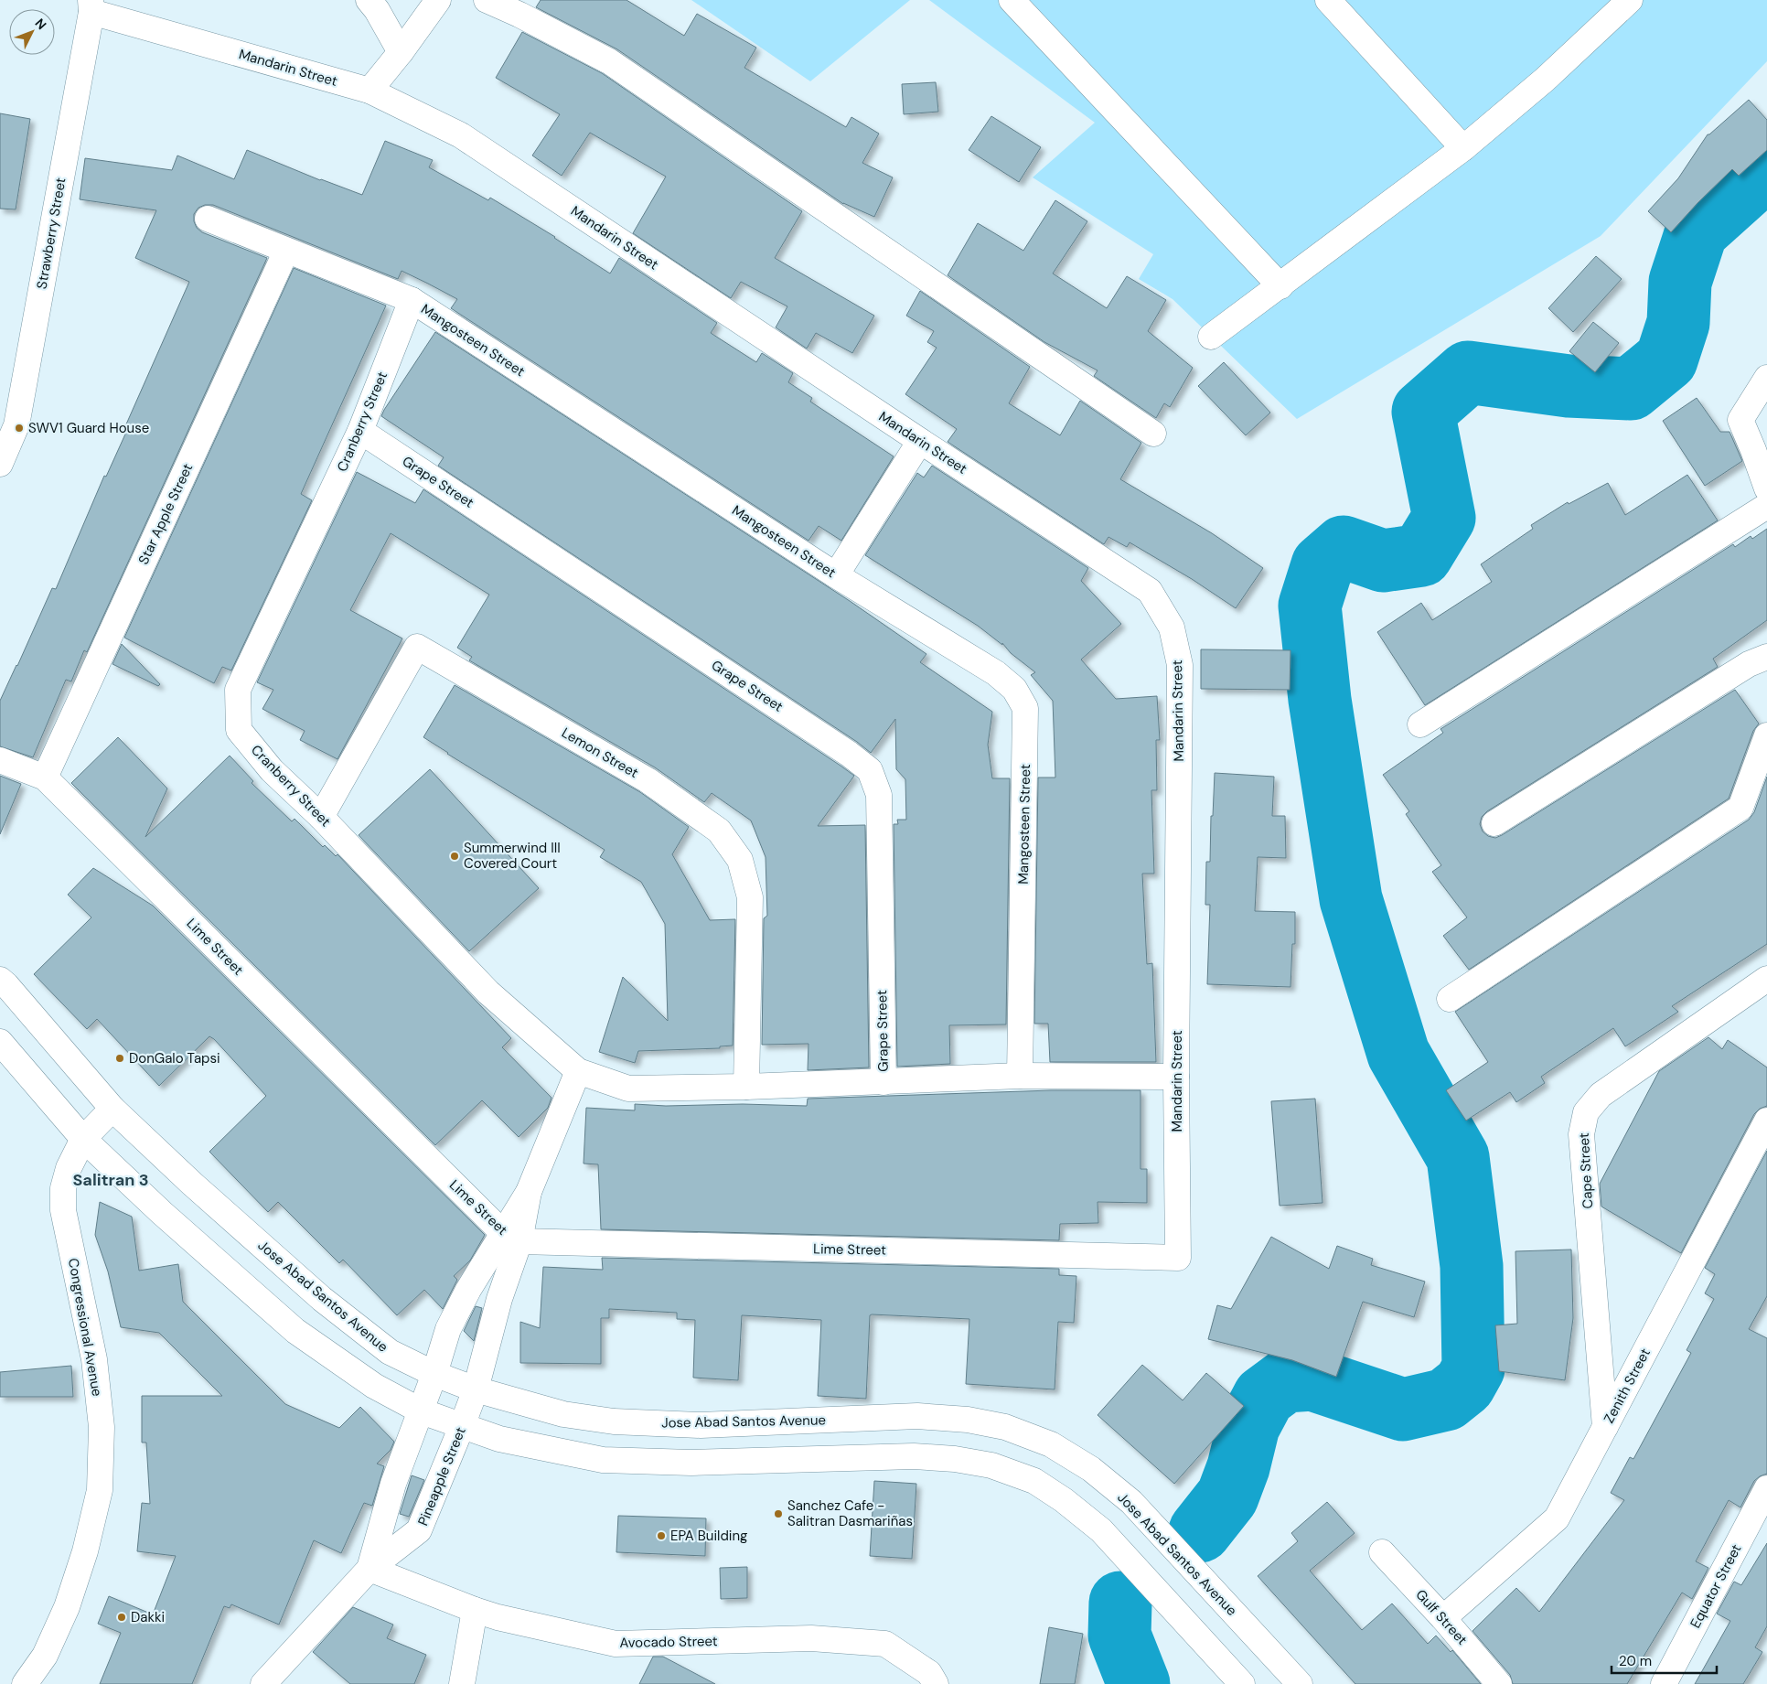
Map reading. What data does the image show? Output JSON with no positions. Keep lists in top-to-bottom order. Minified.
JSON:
{"streets":{"street":["Mandarin Street","Strawberry Street","Mangosteen Street","Cranberry Street","Grape Street","Star Apple Street","Lemon Street","Lime Street","Cape Street","Jose Abad Santos Avenue","Congressional Avenue","Zenith Street","Pineapple Street","Equator Street","Gulf Street","Avocado Street"]},"crossings":[["Mandarin Street","Strawberry Street"],["Mandarin Street","Lime Street"],["Mangosteen Street","Cranberry Street"],["Mangosteen Street","Star Apple Street"],["Cranberry Street","Grape Street"],["Cranberry Street","Lemon Street"],["Star Apple Street","Lime Street"],["Lime Street","Pineapple Street"],["Cape Street","Zenith Street"],["Jose Abad Santos Avenue","Congressional Avenue"],["Jose Abad Santos Avenue","Pineapple Street"],["Zenith Street","Gulf Street"],["Pineapple Street","Avocado Street"]],"districts":["Salitran 3"],"places":["SWV1 Guard House","Summerwind III Covered Court","DonGalo Tapsi","Sanchez Cafe - Salitran Dasmariñas","EPA Building","Dakki"],"scale_bar":"20 m","north":"top right"}
